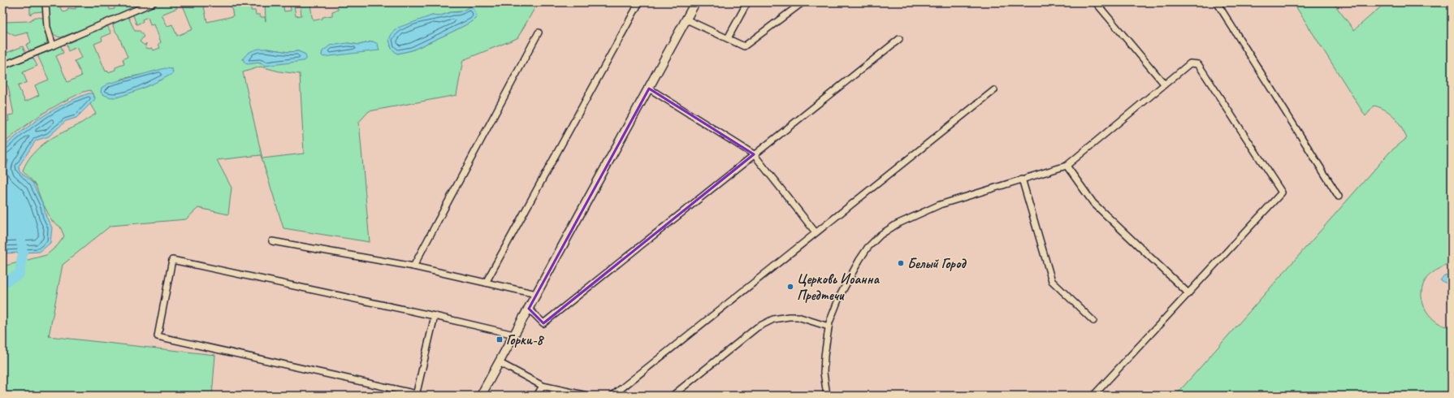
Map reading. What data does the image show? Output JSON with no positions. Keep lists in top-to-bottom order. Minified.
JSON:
{"places":{"other":["Белый Город","Церковь Иоанна Предтечи"],"transit":["Горки-8"]}}
